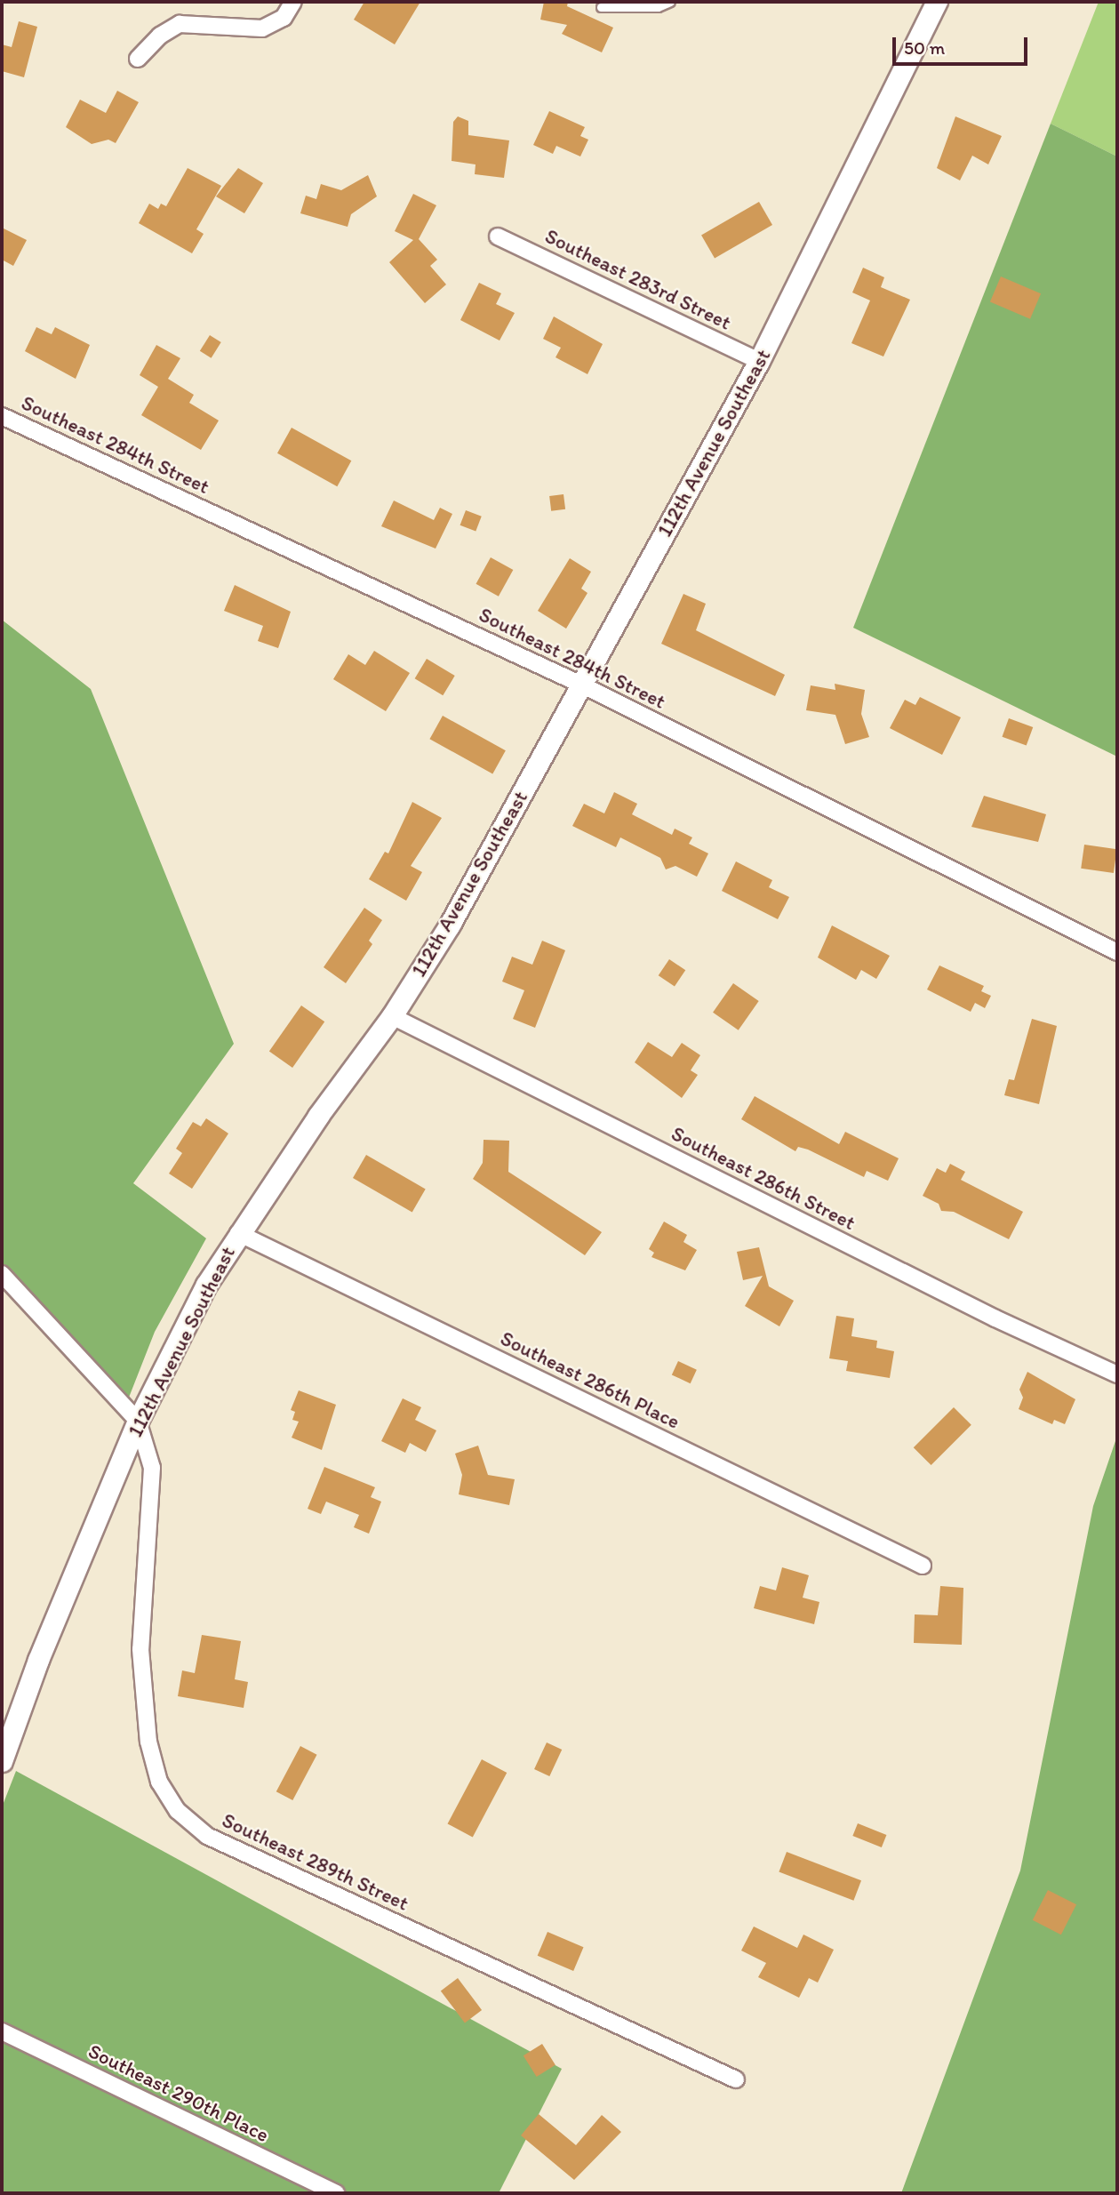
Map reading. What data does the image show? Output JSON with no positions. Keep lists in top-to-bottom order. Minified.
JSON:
{"streets":{"street":["Southeast 283rd Street","112th Avenue Southeast","Southeast 284th Street","Southeast 286th Street","Southeast 286th Place","Southeast 289th Street","Southeast 290th Place"]},"crossings":[["Southeast 283rd Street","112th Avenue Southeast"],["112th Avenue Southeast","Southeast 284th Street"],["112th Avenue Southeast","Southeast 286th Street"],["112th Avenue Southeast","Southeast 286th Place"],["112th Avenue Southeast","Southeast 289th Street"]],"scale_bar":"50 m"}
